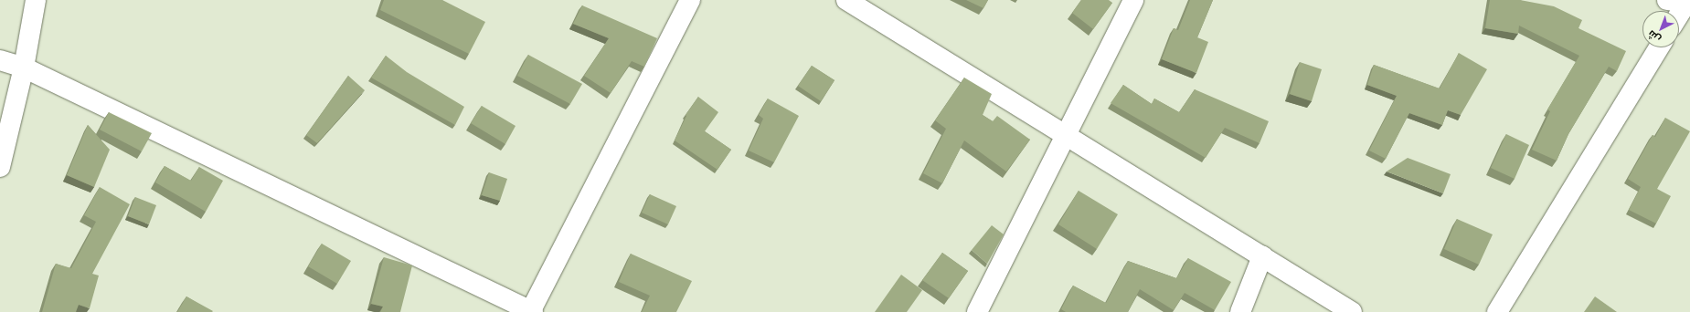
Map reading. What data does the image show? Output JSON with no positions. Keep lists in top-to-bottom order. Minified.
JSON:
{"north":"bottom left"}
